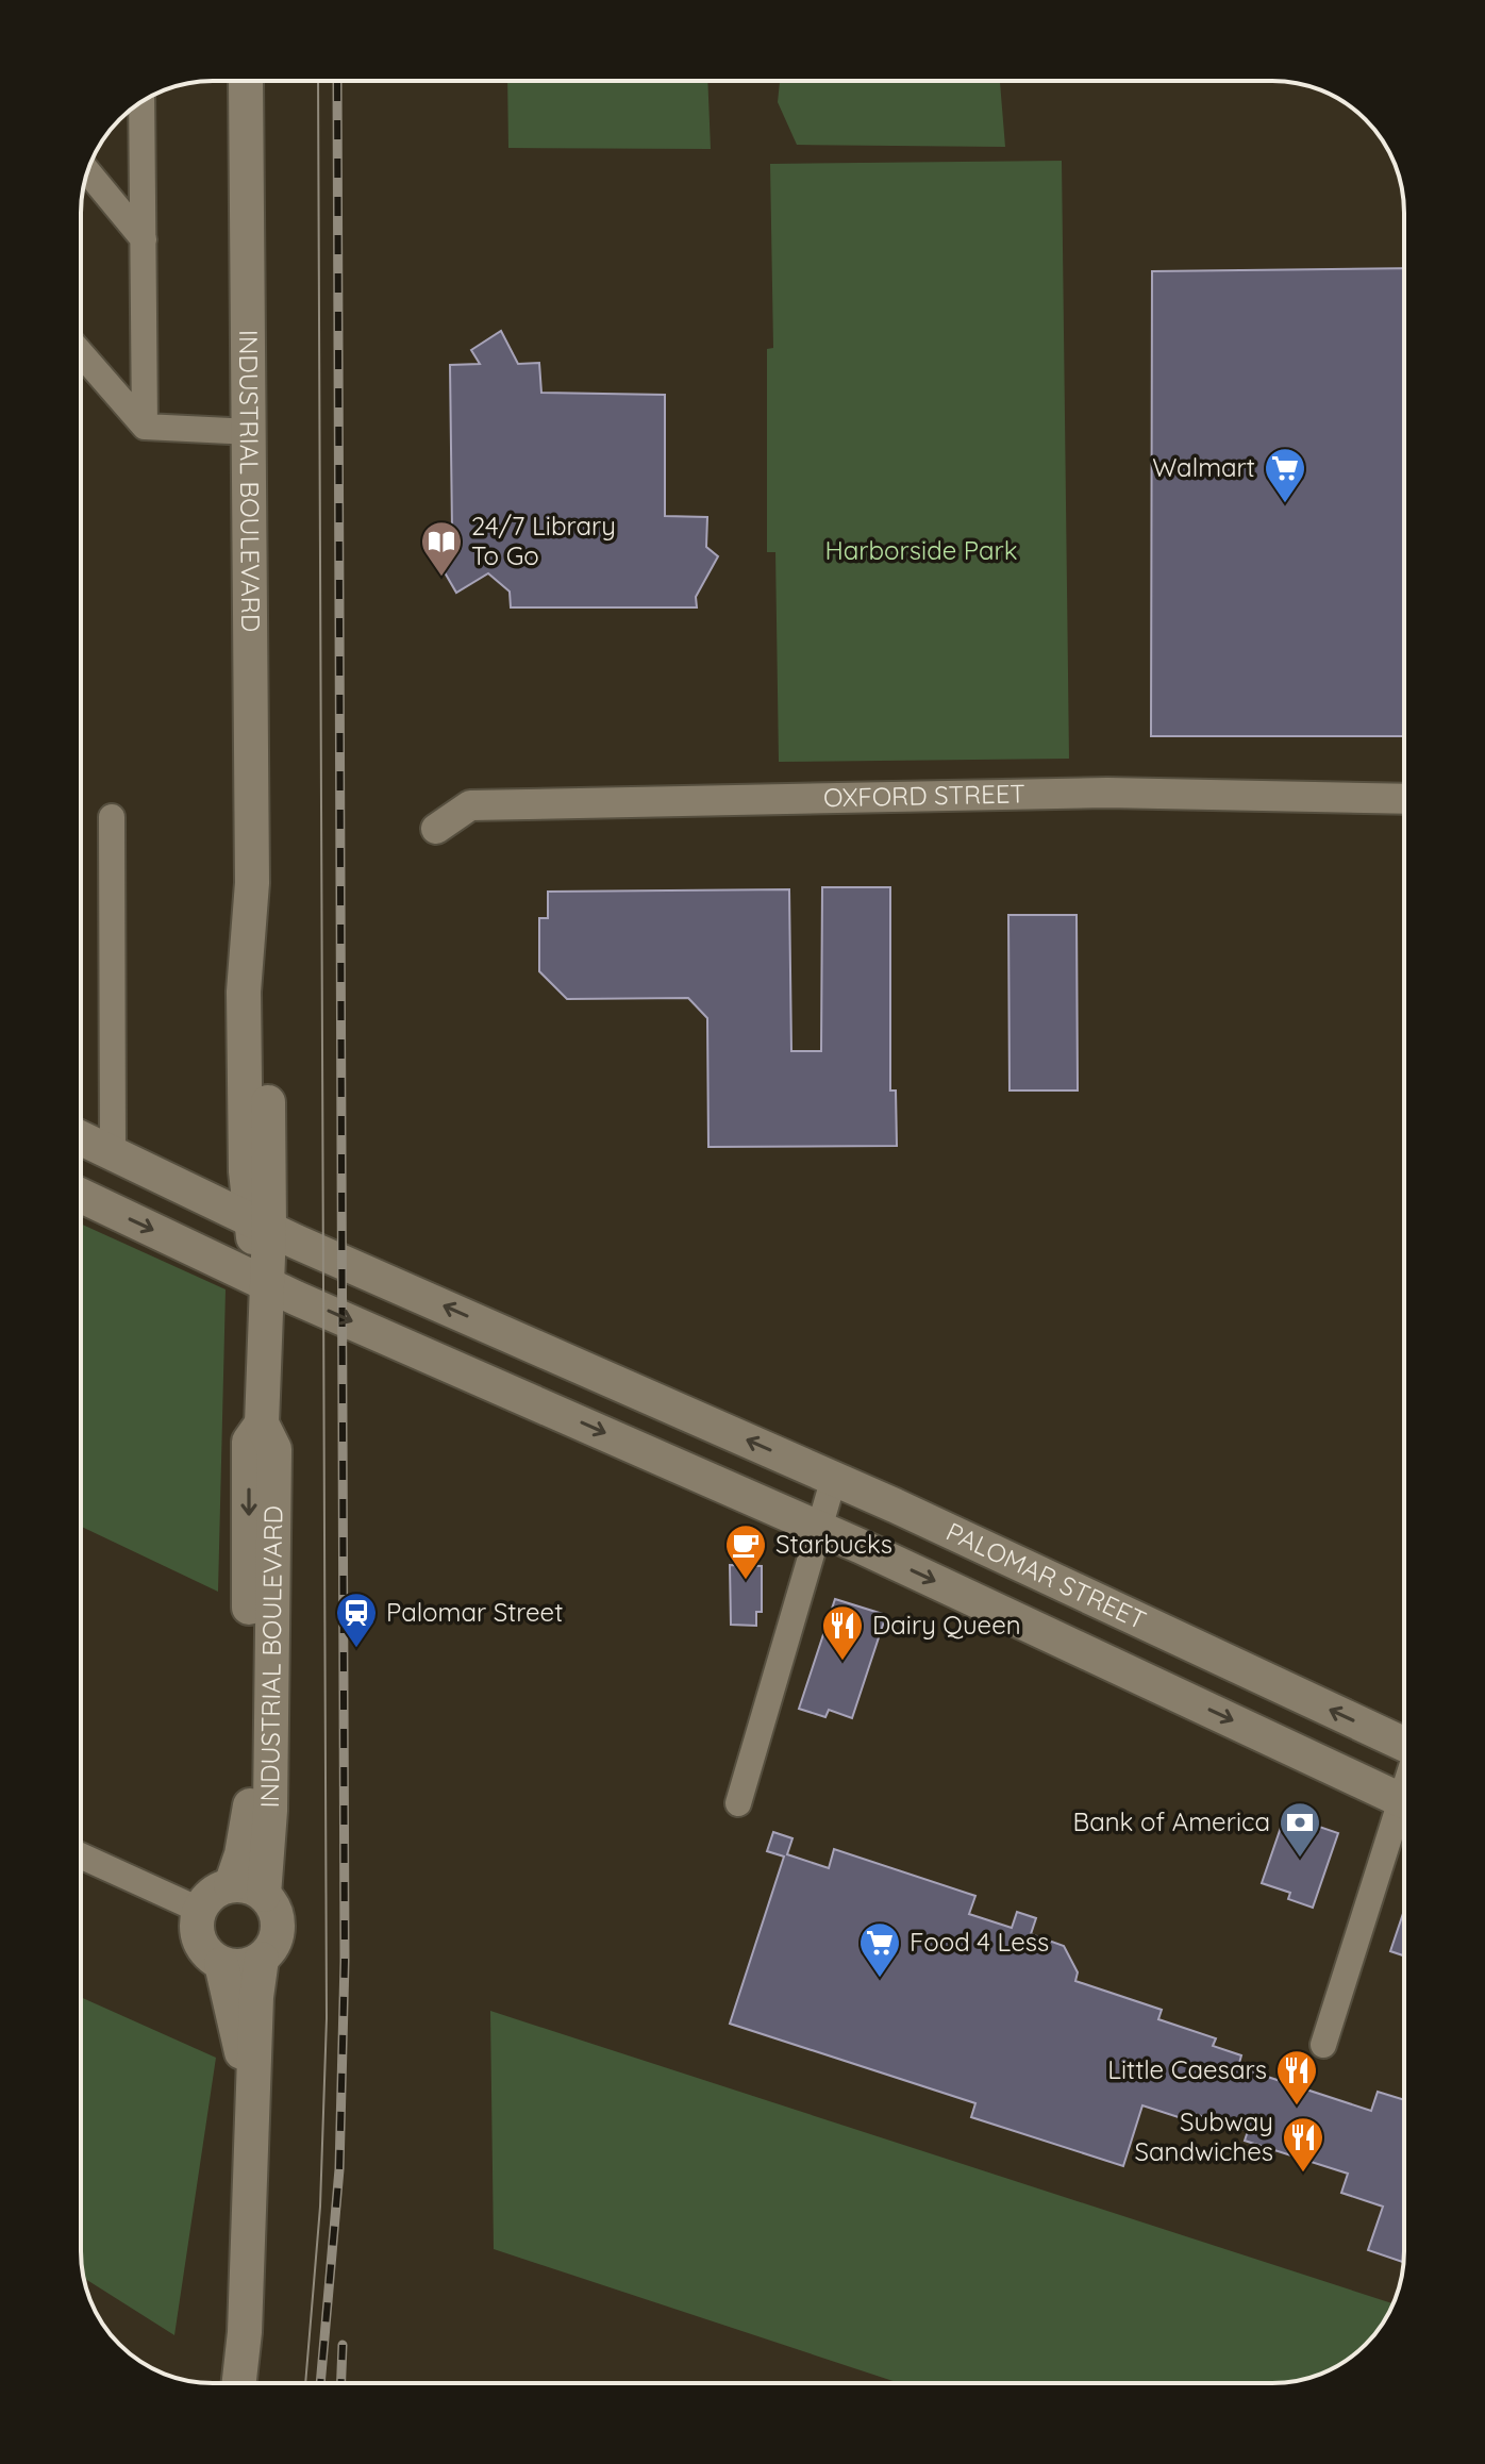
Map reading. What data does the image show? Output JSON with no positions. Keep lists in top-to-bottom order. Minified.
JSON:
{"streets":{"main road":["INDUSTRIAL BOULEVARD","PALOMAR STREET"],"street":["OXFORD STREET"]},"crossings":[["INDUSTRIAL BOULEVARD","PALOMAR STREET"]],"parks":["Harborside Park"],"places":{"supermarket":["Walmart","Food 4 Less"],"library":["24/7 Library To Go"],"cafe":["Starbucks"],"station":["Palomar Street"],"restaurant":["Dairy Queen","Little Caesars","Subway Sandwiches"],"bank":["Bank of America"]}}
